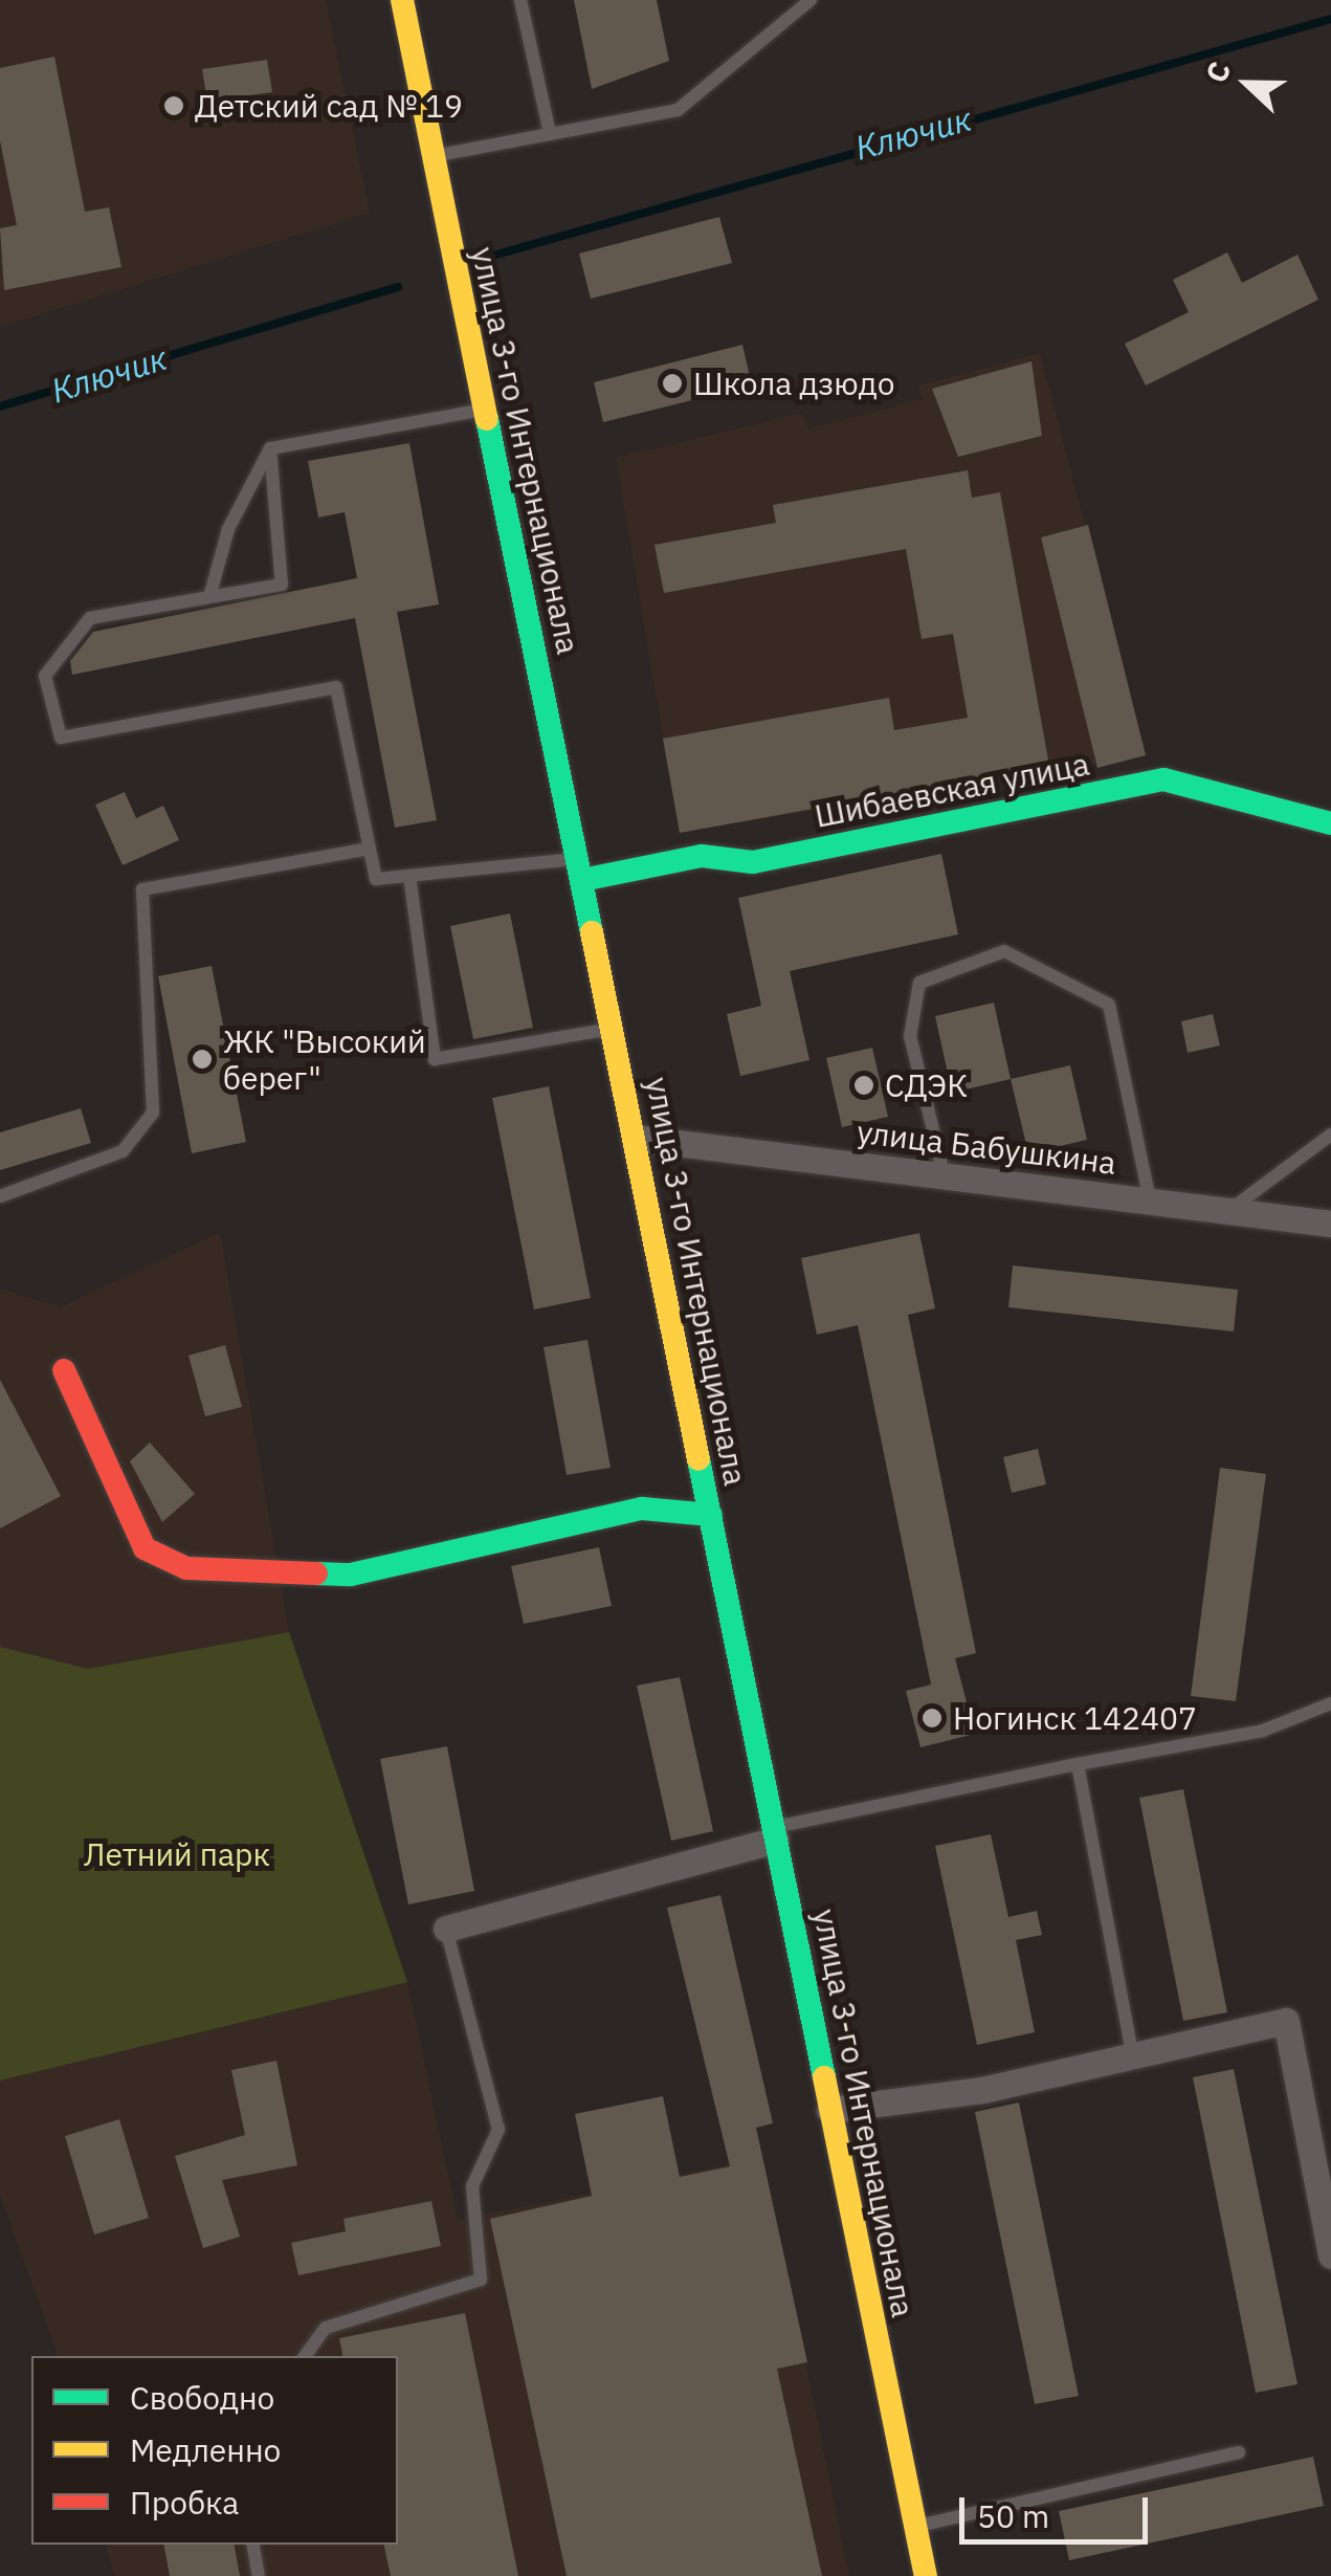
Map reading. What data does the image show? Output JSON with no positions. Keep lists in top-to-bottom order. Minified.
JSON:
{"streets":{"main road":["улица 3-го Интернационала","Шибаевская улица"],"street":["улица Бабушкина"]},"crossings":[["улица 3-го Интернационала","Шибаевская улица"],["улица 3-го Интернационала","улица Бабушкина"]],"water":["Ключик"],"parks":["Летний парк"],"places":["Детский сад № 19","Школа дзюдо","ЖК \"Высокий берег\"","СДЭК","Ногинск 142407"],"legend":["Свободно","Медленно","Пробка"],"scale_bar":"50 m","north":"left"}
